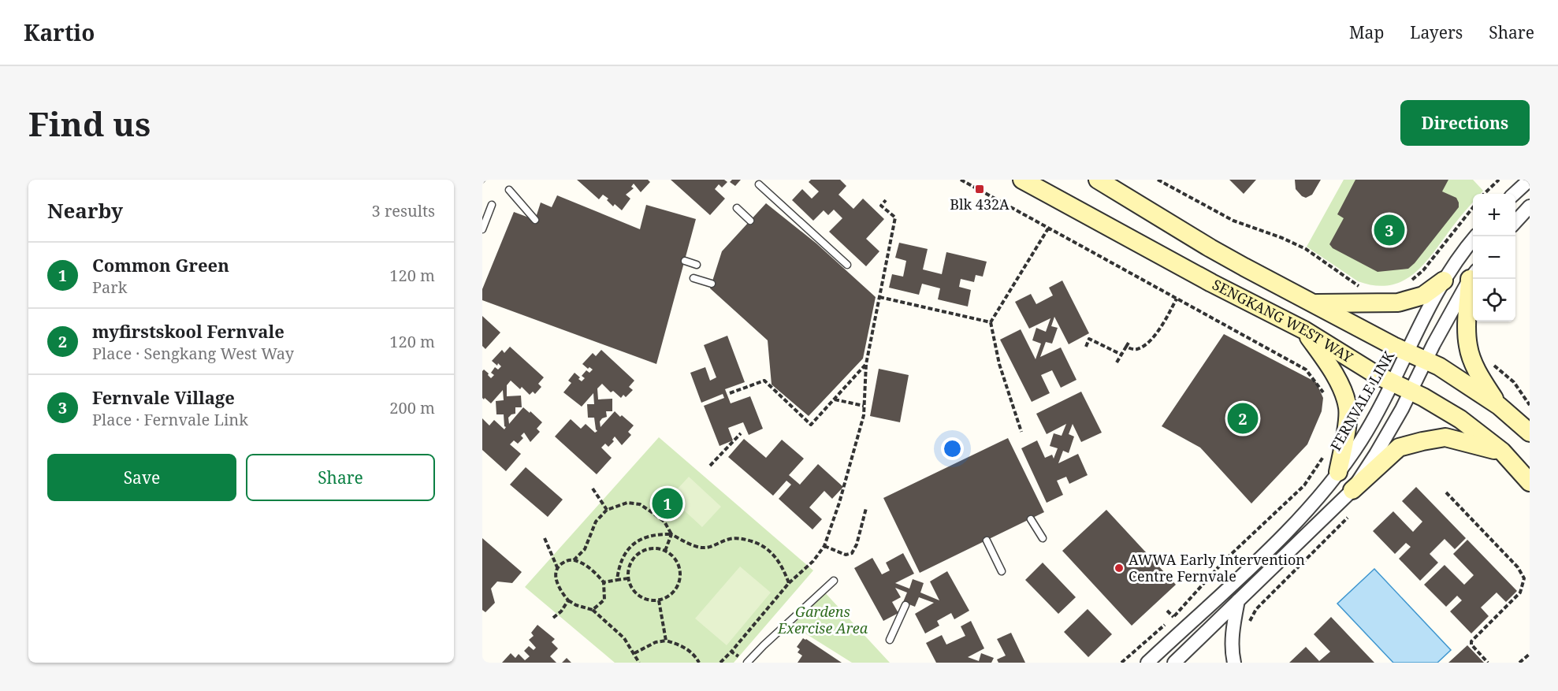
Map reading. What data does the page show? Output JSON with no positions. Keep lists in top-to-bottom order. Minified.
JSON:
{"streets":{"main road":["SENGKANG WEST WAY"],"street":["FERNVALE LINK"]},"crossings":[["SENGKANG WEST WAY","FERNVALE LINK"]],"parks":["Gardens Exercise Area"],"places":{"transit":["Blk 432A"],"other":["AWWA Early Intervention Centre Fernvale"]},"page":{"header":"Kartio","nav":["Map","Layers","Share"],"buttons":["Directions",["Save","Share"]],"title":"Find us","heading":["Nearby","3 results"],"map_buttons":["+","−"],"pins":["3","2","1"],"list":[{"mark":"1","name":"Common Green","note":"Park","value":"120 m"},{"mark":"2","name":"myfirstskool Fernvale","note":"Place · Sengkang West Way","value":"120 m"},{"mark":"3","name":"Fernvale Village","note":"Place · Fernvale Link","value":"200 m"}]}}
